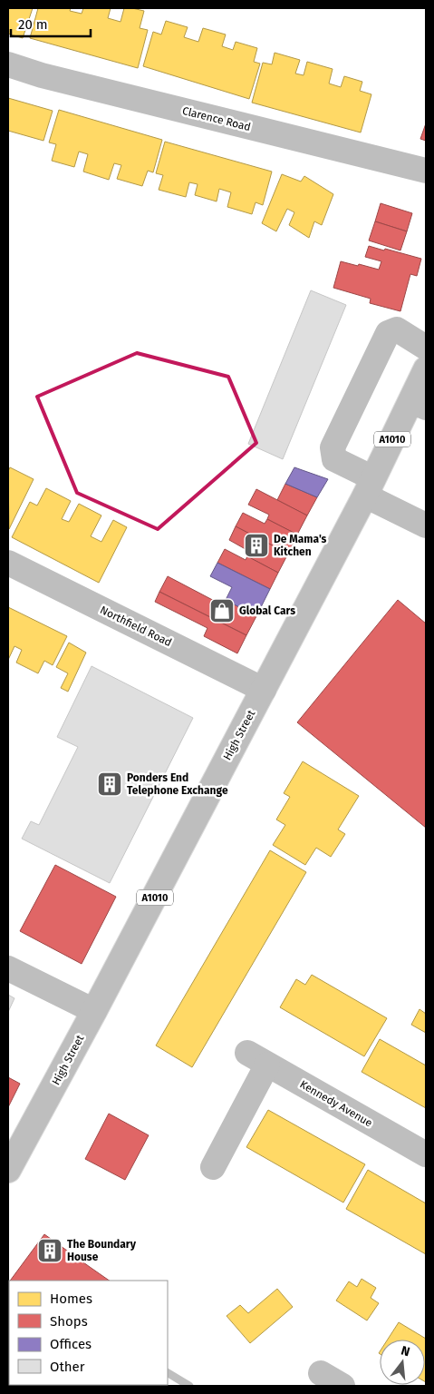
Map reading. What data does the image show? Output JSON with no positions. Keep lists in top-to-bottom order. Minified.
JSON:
{"streets":{"street":["Clarence Road","A1010","Northfield Road","High Street","Kennedy Avenue"]},"crossings":[["Northfield Road","High Street"]],"places":{"building":["De Mama's Kitchen","Ponders End Telephone Exchange","The Boundary House"],"shop":["Global Cars"]},"legend":["Homes","Shops","Offices","Other"],"scale_bar":"20 m","north":"top"}
